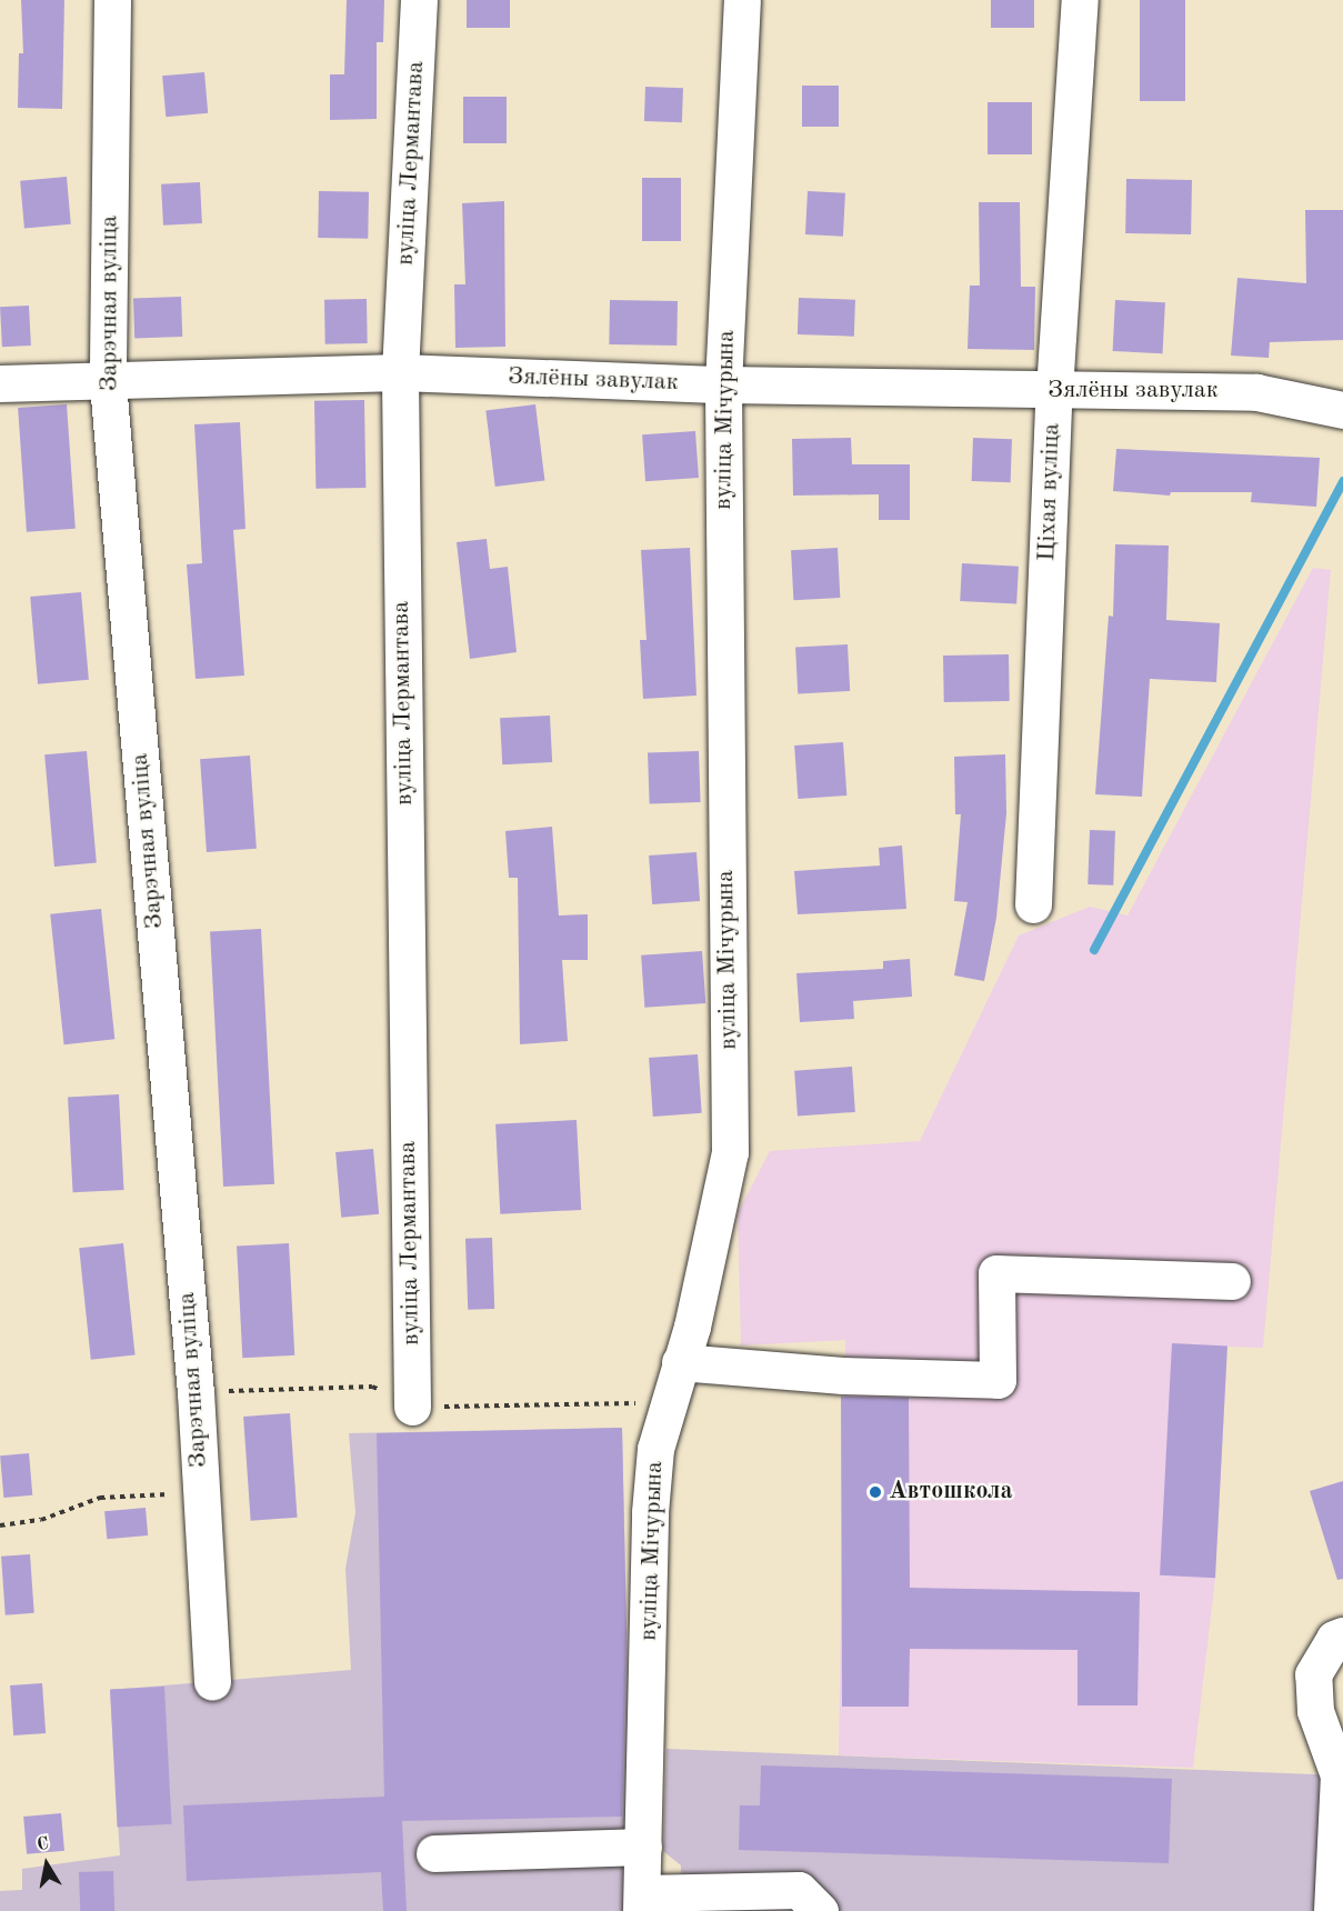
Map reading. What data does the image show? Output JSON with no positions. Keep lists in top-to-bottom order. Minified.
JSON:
{"streets":{"street":["вуліца Лермантава","Зарэчная вуліца","Зялёны завулак","вуліца Мічурына","Ціхая вуліца"]},"crossings":[["вуліца Лермантава","Зялёны завулак"],["Зарэчная вуліца","Зялёны завулак"],["Зялёны завулак","вуліца Мічурына"],["Зялёны завулак","Ціхая вуліца"]],"places":["Автошкола"],"north":"top"}
